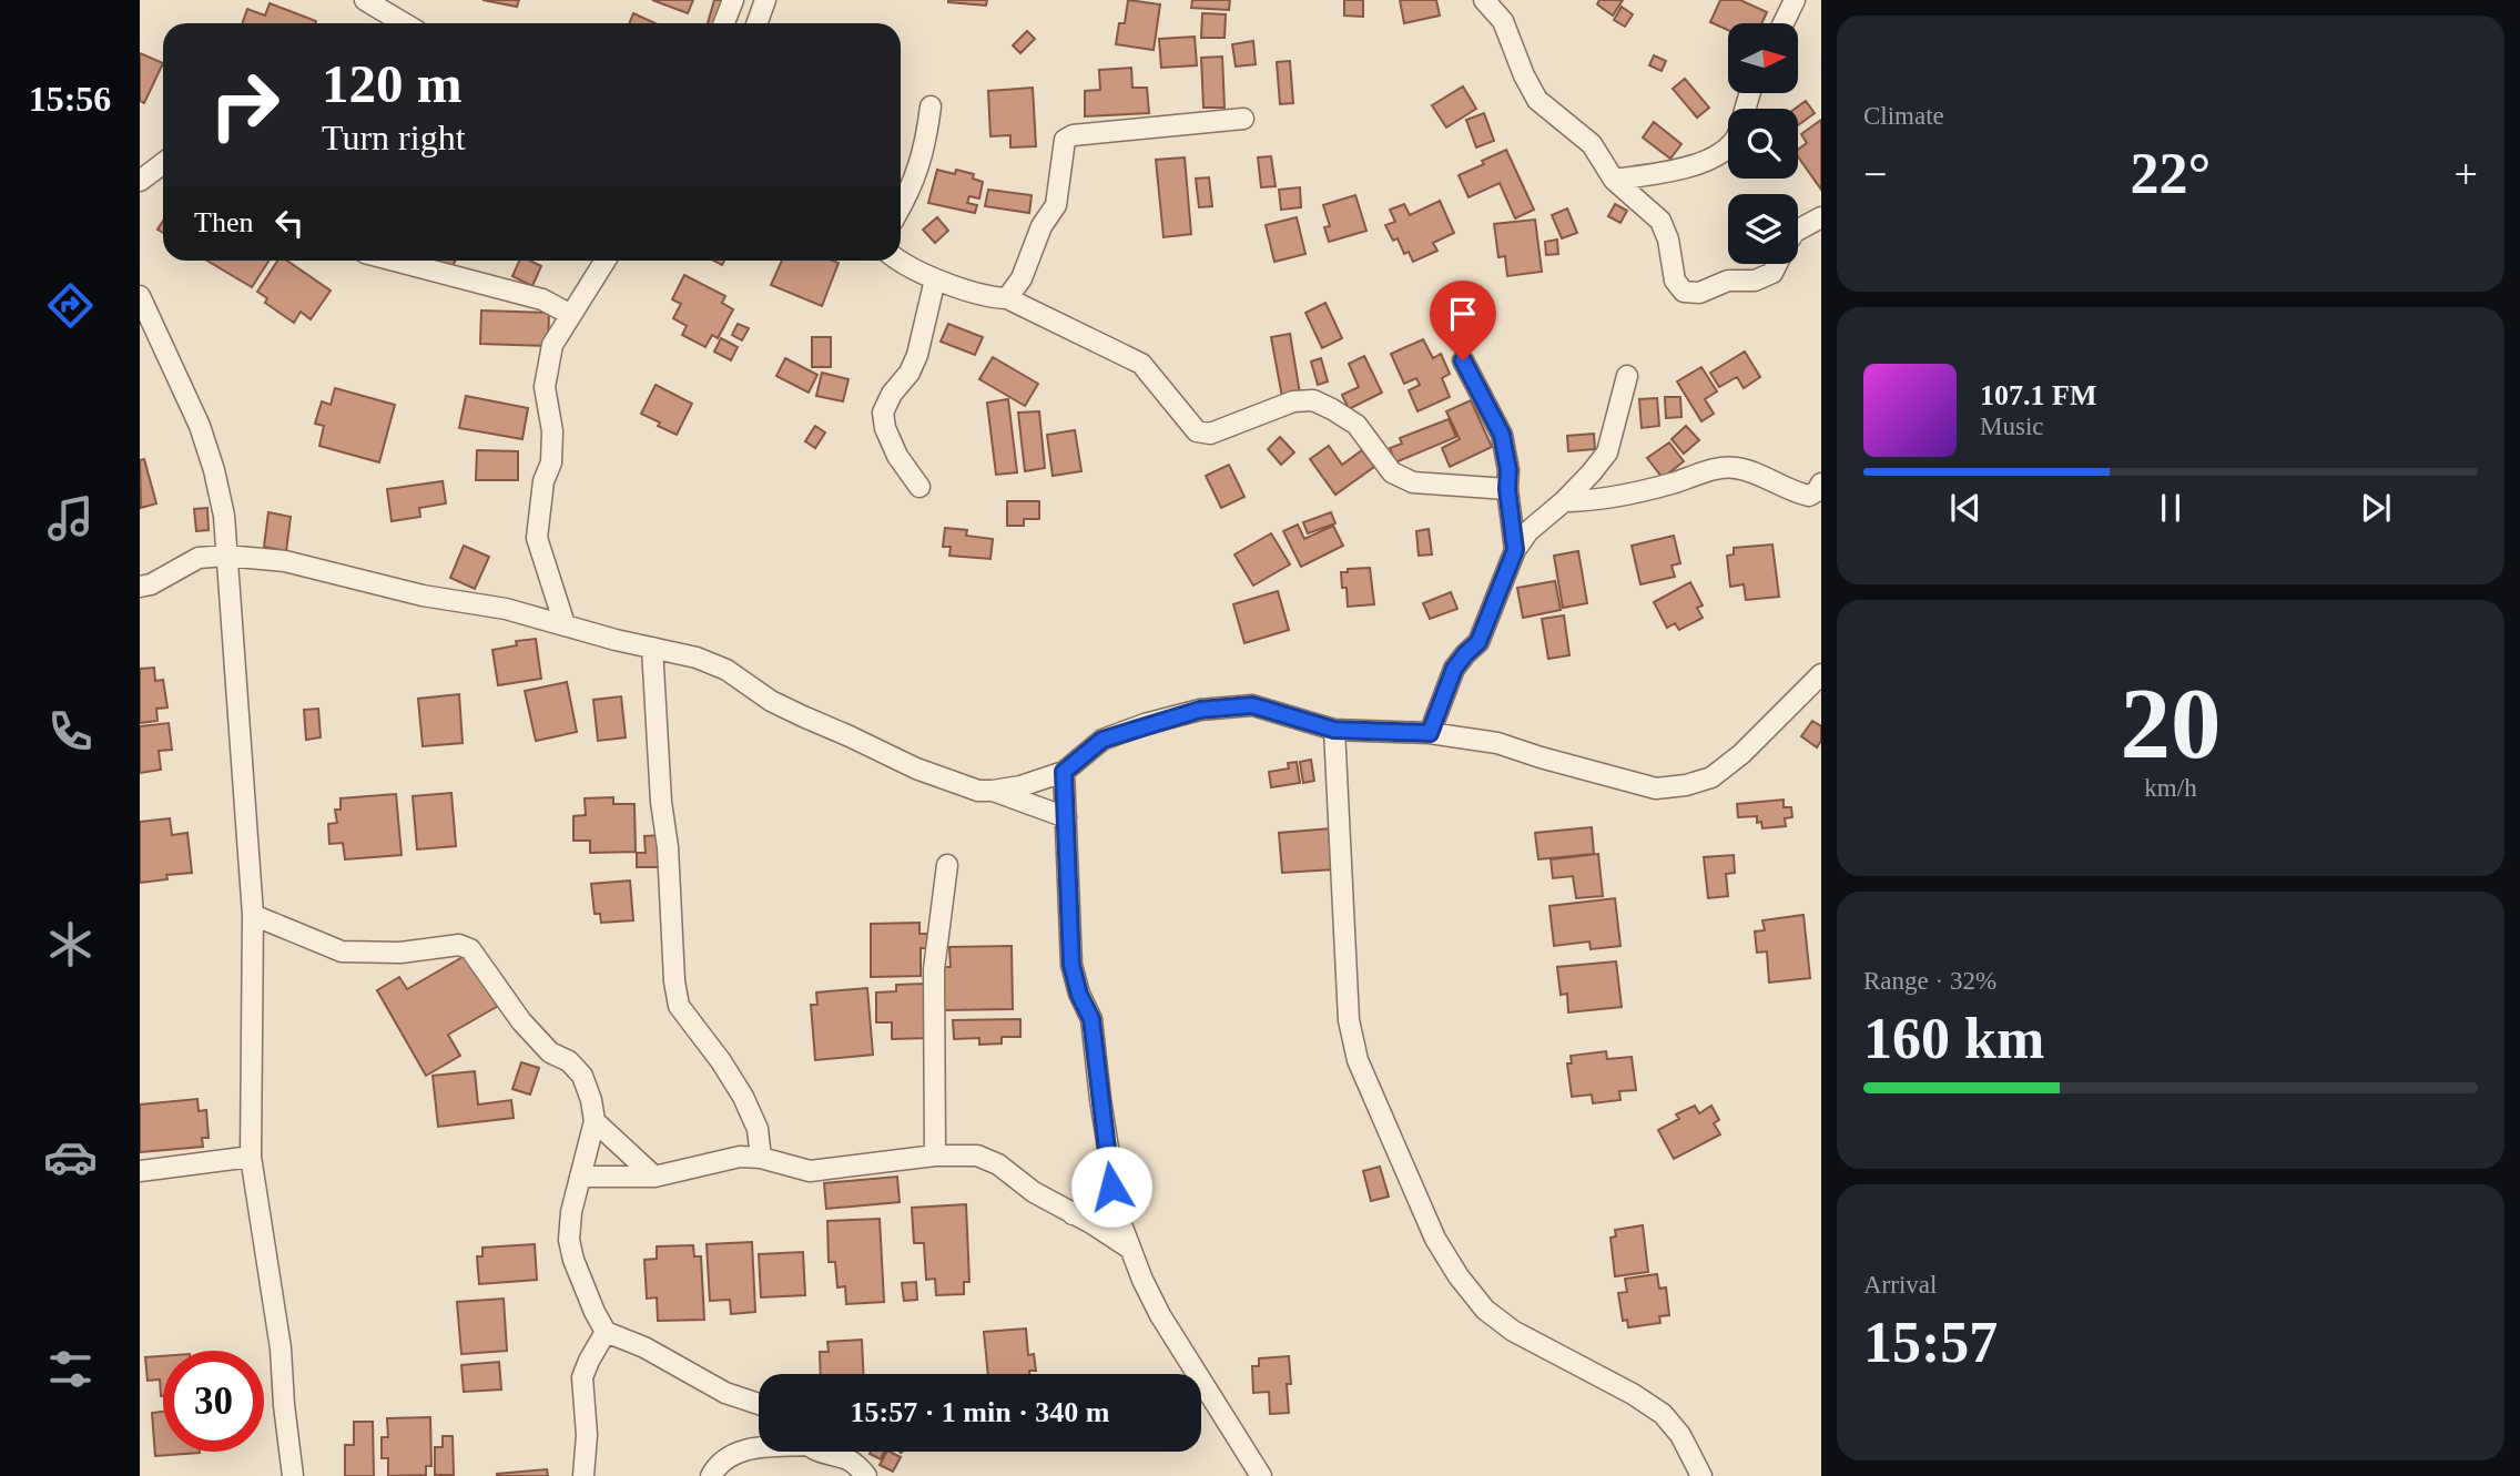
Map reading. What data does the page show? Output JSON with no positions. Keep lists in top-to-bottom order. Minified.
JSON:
{"north":"right","page":{"tabs":"15:56","tile":["Climate",["20","km/h"],["Range · 32%","160 km"],["Arrival","15:57"]],"turn":["120 m","Turn right"],"heat":["−","22°","+"],"then":"Then","song":["107.1 FM","Music"],"limit":"30","trip":"15:57 · 1 min · 340 m"}}
